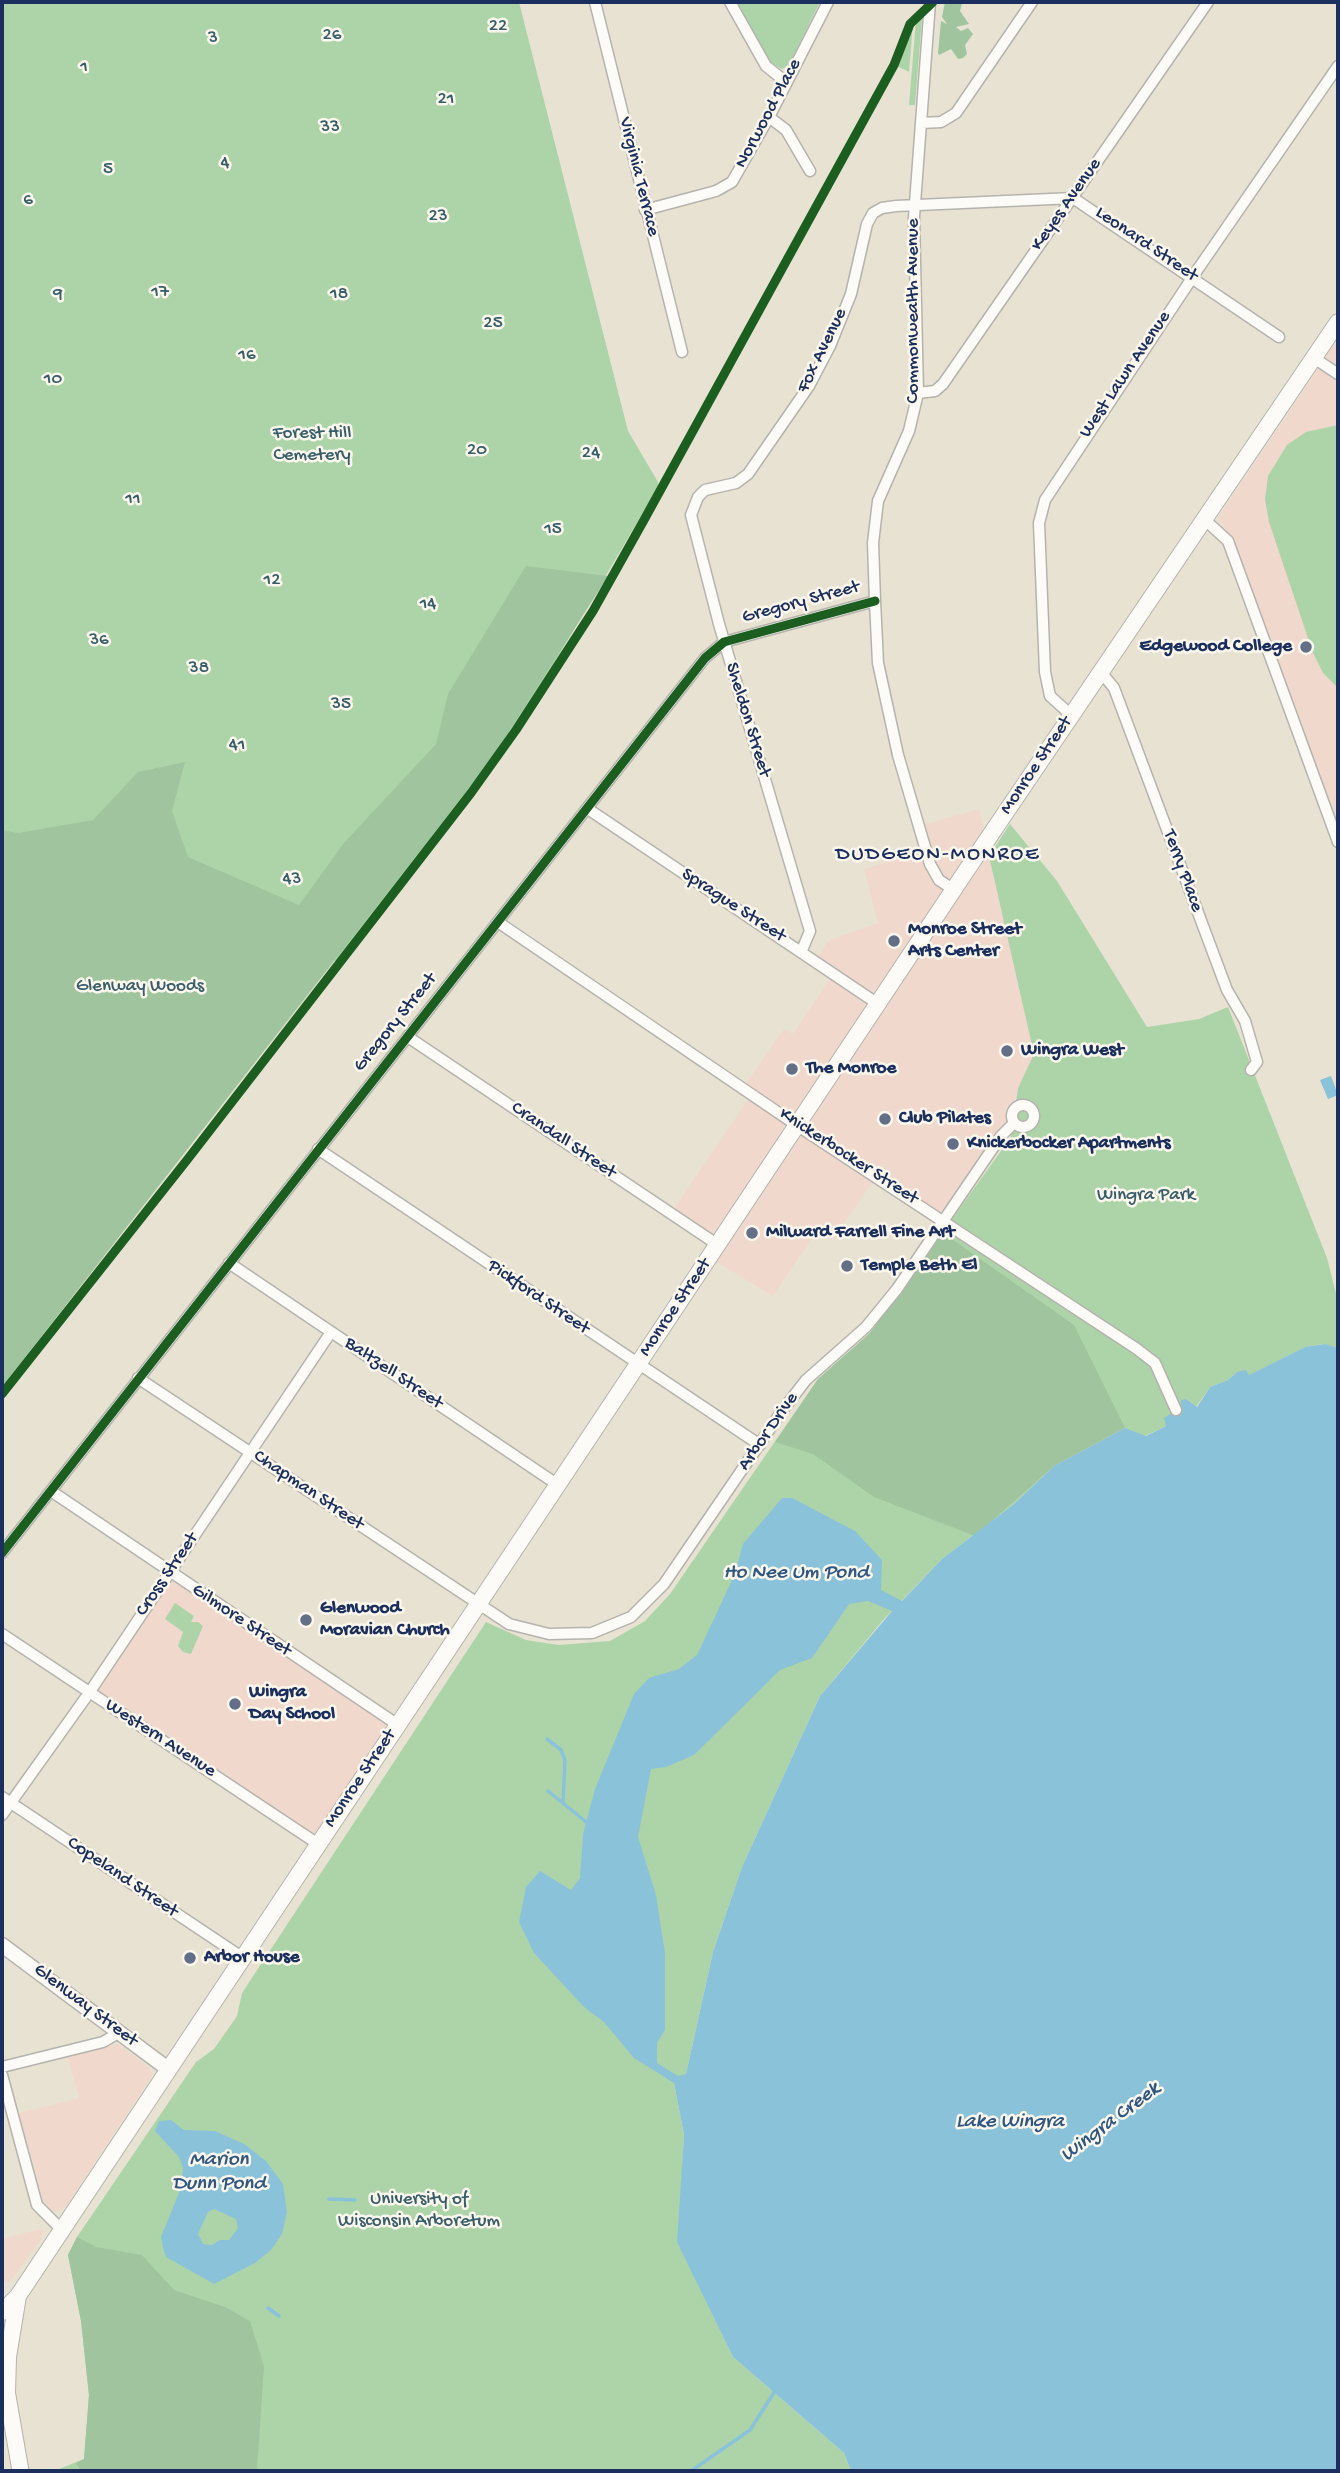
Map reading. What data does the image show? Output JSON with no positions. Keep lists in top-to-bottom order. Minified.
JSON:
{"streets":{"main road":["Monroe Street"],"street":["Norwood Place","Virginia Terrace","Keyes Avenue","Leonard Street","Commonwealth Avenue","Fox Avenue","West Lawn Avenue","Gregory Street","Sheldon Street","Terry Place","Sprague Street","Crandall Street","Knickerbocker Street","Pickford Street","Baltzell Street","Arbor Drive","Chapman Street","Cross Street","Gilmore Street","Western Avenue","Copeland Street","Glenway Street"]},"crossings":[["Norwood Place","Virginia Terrace"],["Keyes Avenue","Leonard Street"],["Keyes Avenue","Commonwealth Avenue"],["Leonard Street","Commonwealth Avenue"],["Leonard Street","Fox Avenue"],["Leonard Street","West Lawn Avenue"],["Commonwealth Avenue","Fox Avenue"],["Commonwealth Avenue","Gregory Street"],["Commonwealth Avenue","Monroe Street"],["Fox Avenue","Sheldon Street"],["West Lawn Avenue","Monroe Street"],["Gregory Street","Sheldon Street"],["Gregory Street","Sprague Street"],["Gregory Street","Crandall Street"],["Gregory Street","Knickerbocker Street"],["Gregory Street","Pickford Street"],["Gregory Street","Baltzell Street"],["Gregory Street","Chapman Street"],["Gregory Street","Gilmore Street"],["Sheldon Street","Sprague Street"],["Monroe Street","Terry Place"],["Monroe Street","Sprague Street"],["Monroe Street","Crandall Street"],["Monroe Street","Knickerbocker Street"],["Monroe Street","Pickford Street"],["Monroe Street","Baltzell Street"],["Monroe Street","Arbor Drive"],["Monroe Street","Chapman Street"],["Monroe Street","Gilmore Street"],["Monroe Street","Western Avenue"],["Monroe Street","Copeland Street"],["Monroe Street","Glenway Street"],["Knickerbocker Street","Arbor Drive"],["Pickford Street","Arbor Drive"],["Baltzell Street","Cross Street"],["Arbor Drive","Chapman Street"],["Chapman Street","Cross Street"],["Cross Street","Gilmore Street"],["Cross Street","Western Avenue"],["Cross Street","Copeland Street"]],"districts":["DUDGEON-MONROE"],"water":["Ho Nee Um Pond","Lake Wingra","Wingra Creek","Marion Dunn Pond"],"parks":["22","26","3","1","21","33","4","5","6","23","17","9","18","25","16","10","Forest Hill Cemetery","20","24","11","15","12","14","36","38","35","41","43","Glenway Woods","Wingra Park","University of Wisconsin Arboretum"],"places":["Edgewood College","Monroe Street Arts Center","Wingra West","The Monroe","Club Pilates","Knickerbocker Apartments","Milward Farrell Fine Art","Temple Beth El","Glenwood Moravian Church","Wingra Day School","Arbor House"]}
